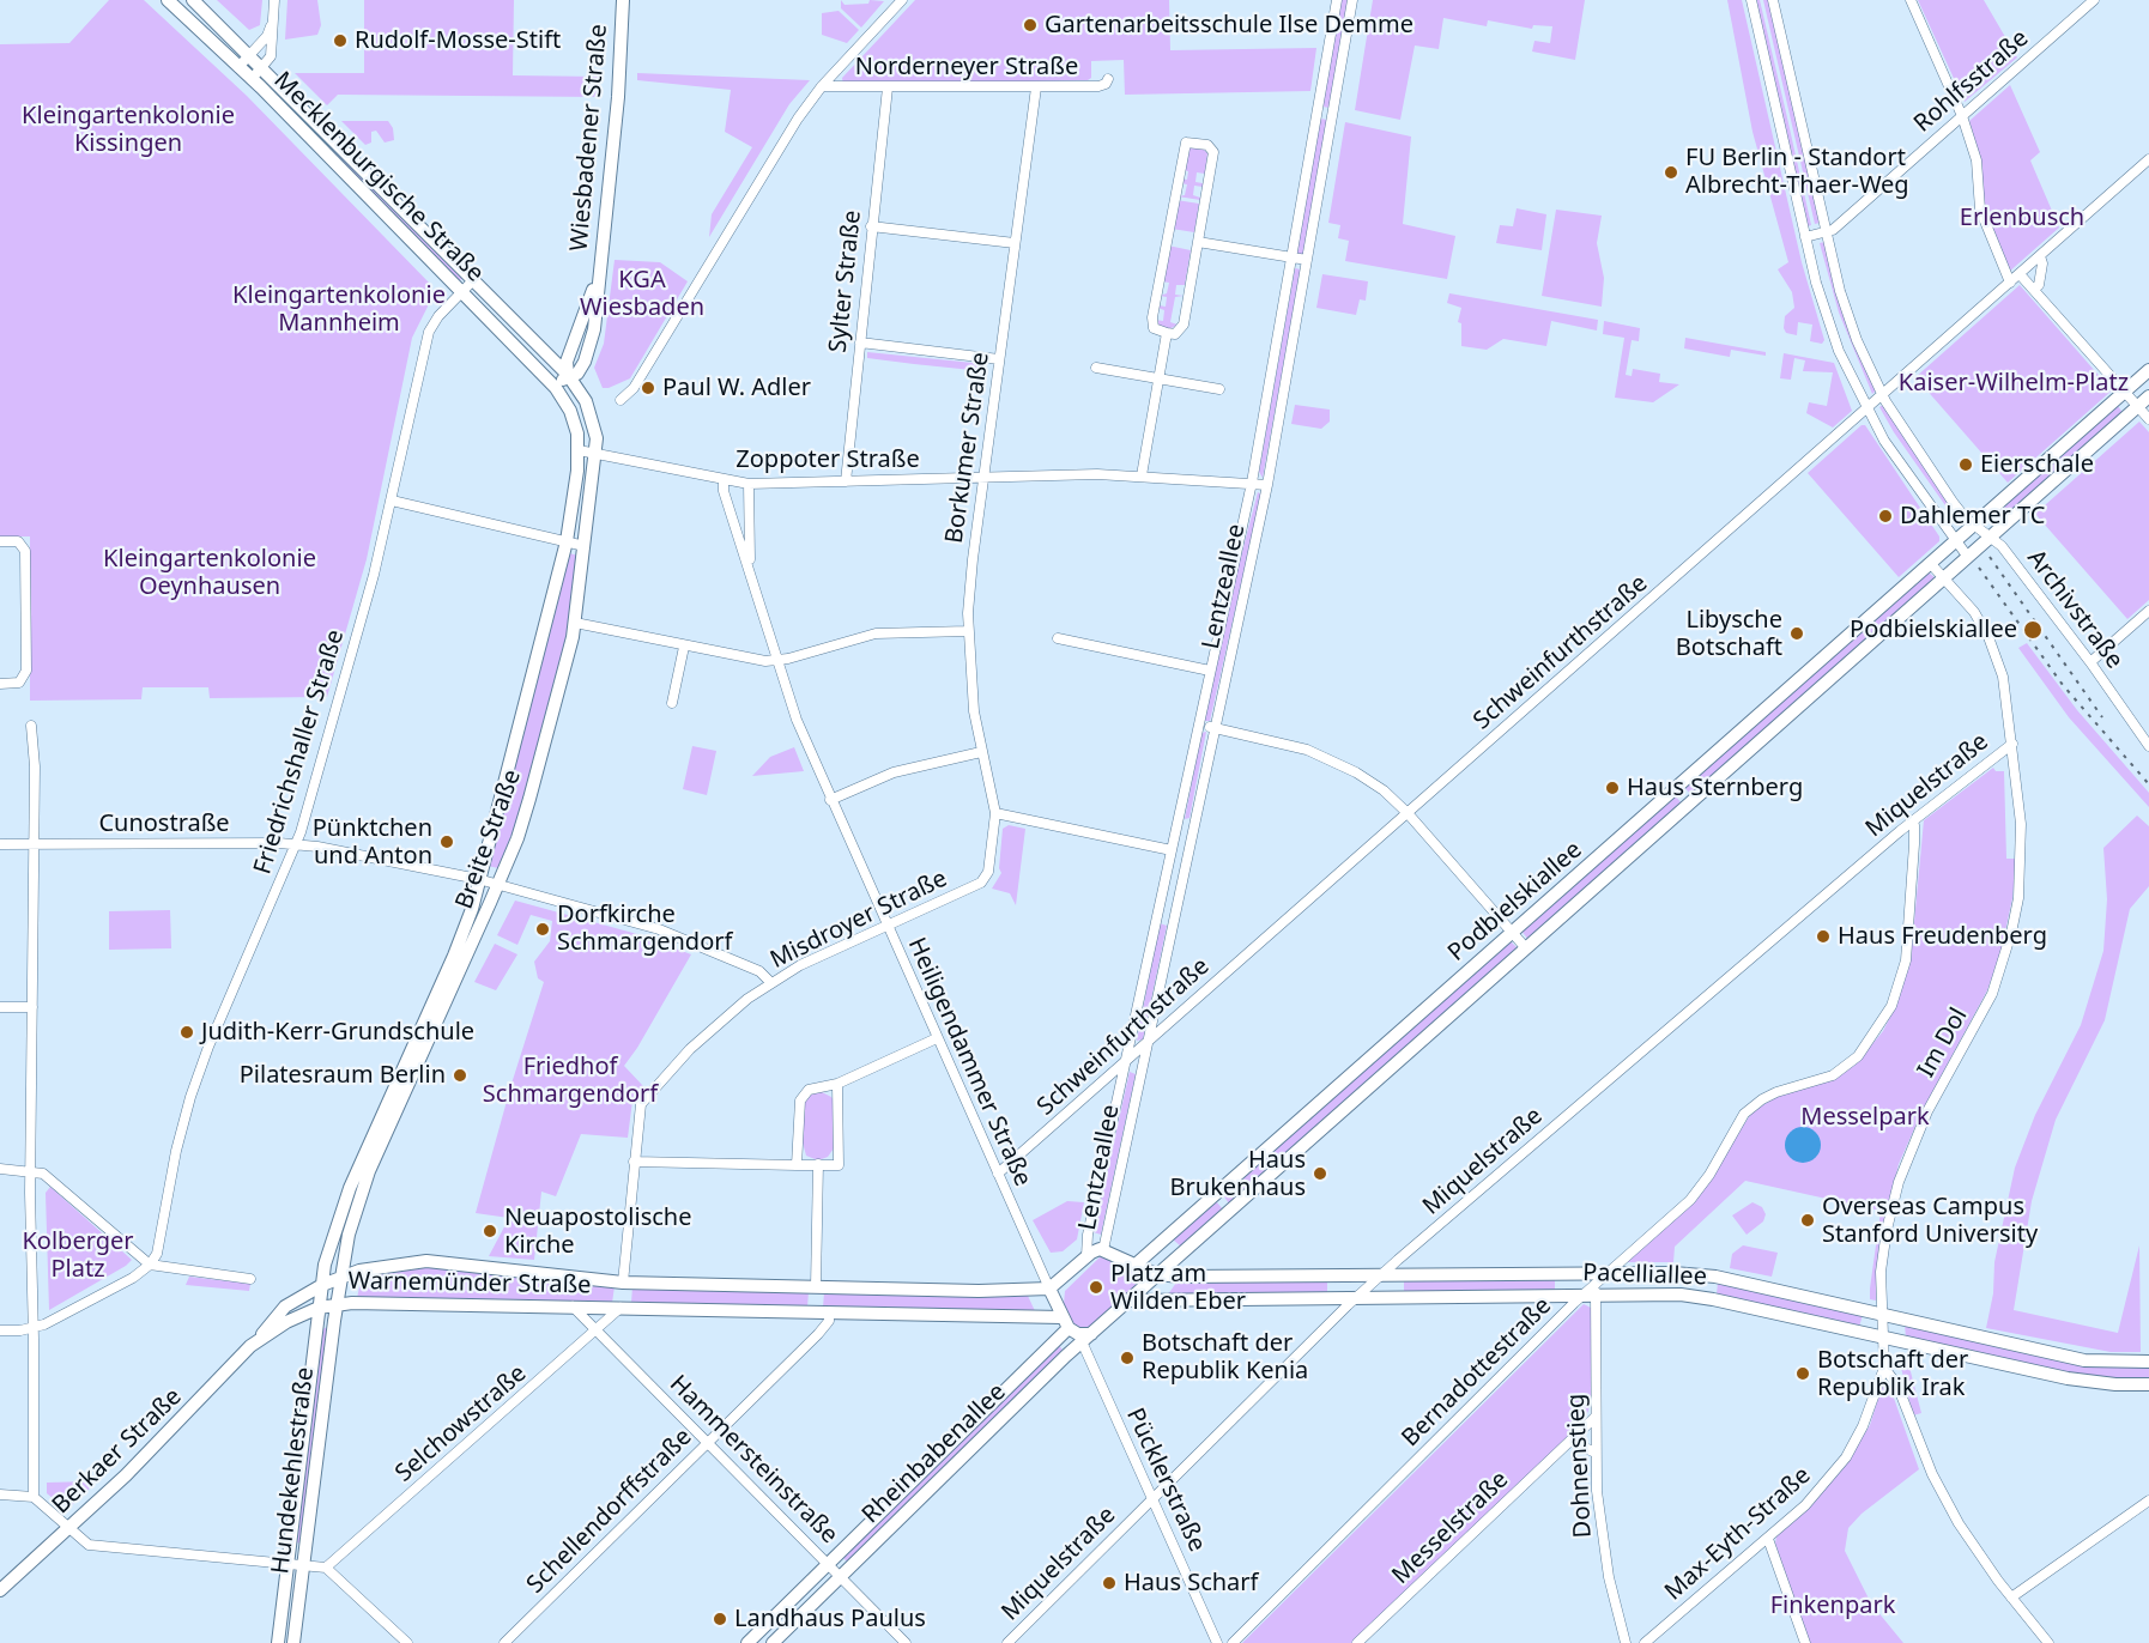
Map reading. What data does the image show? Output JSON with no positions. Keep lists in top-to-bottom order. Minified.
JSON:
{"streets":{"street":["Norderneyer Straße","Rohlfsstraße","Wiesbadener Straße","Mecklenburgische Straße","Sylter Straße","Borkumer Straße","Zoppoter Straße","Lentzeallee","Archivstraße","Schweinfurthstraße","Friedrichshaller Straße","Miquelstraße","Cunostraße","Breite Straße","Podbielskiallee","Misdroyer Straße","Im Dol","Heiligendammer Straße","Pacelliallee","Warnemünder Straße","Bernadottestraße","Selchowstraße","Berkaer Straße","Rheinbabenallee","Hammersteinstraße","Dohnenstieg","Hundekehlestraße","Pücklerstraße","Schellendorffstraße","Messelstraße","Max-Eyth-Straße"]},"crossings":[["Norderneyer Straße","Sylter Straße"],["Norderneyer Straße","Borkumer Straße"],["Rohlfsstraße","Archivstraße"],["Wiesbadener Straße","Mecklenburgische Straße"],["Wiesbadener Straße","Breite Straße"],["Mecklenburgische Straße","Friedrichshaller Straße"],["Mecklenburgische Straße","Breite Straße"],["Sylter Straße","Zoppoter Straße"],["Borkumer Straße","Zoppoter Straße"],["Borkumer Straße","Misdroyer Straße"],["Zoppoter Straße","Lentzeallee"],["Zoppoter Straße","Breite Straße"],["Zoppoter Straße","Heiligendammer Straße"],["Lentzeallee","Schweinfurthstraße"],["Archivstraße","Schweinfurthstraße"],["Archivstraße","Podbielskiallee"],["Schweinfurthstraße","Heiligendammer Straße"],["Friedrichshaller Straße","Cunostraße"],["Miquelstraße","Im Dol"],["Miquelstraße","Pacelliallee"],["Miquelstraße","Bernadottestraße"],["Miquelstraße","Pücklerstraße"],["Cunostraße","Breite Straße"],["Cunostraße","Misdroyer Straße"],["Breite Straße","Warnemünder Straße"],["Breite Straße","Berkaer Straße"],["Breite Straße","Hundekehlestraße"],["Podbielskiallee","Im Dol"],["Podbielskiallee","Pacelliallee"],["Misdroyer Straße","Heiligendammer Straße"],["Misdroyer Straße","Warnemünder Straße"],["Im Dol","Pacelliallee"],["Im Dol","Max-Eyth-Straße"],["Heiligendammer Straße","Warnemünder Straße"],["Pacelliallee","Bernadottestraße"],["Pacelliallee","Rheinbabenallee"],["Pacelliallee","Dohnenstieg"],["Warnemünder Straße","Selchowstraße"],["Warnemünder Straße","Berkaer Straße"],["Warnemünder Straße","Rheinbabenallee"],["Warnemünder Straße","Hammersteinstraße"],["Warnemünder Straße","Hundekehlestraße"],["Warnemünder Straße","Pücklerstraße"],["Warnemünder Straße","Schellendorffstraße"],["Bernadottestraße","Dohnenstieg"],["Selchowstraße","Hammersteinstraße"],["Berkaer Straße","Hundekehlestraße"],["Rheinbabenallee","Hammersteinstraße"],["Rheinbabenallee","Pücklerstraße"],["Hammersteinstraße","Schellendorffstraße"],["Dohnenstieg","Messelstraße"]],"parks":["Kleingartenkolonie Kissingen","Erlenbusch","KGA Wiesbaden","Kleingartenkolonie Mannheim","Kaiser-Wilhelm-Platz","Kleingartenkolonie Oeynhausen","Friedhof Schmargendorf","Messelpark","Kolberger Platz","Finkenpark"],"places":["Gartenarbeitsschule Ilse Demme","Rudolf-Mosse-Stift","FU Berlin - Standort Albrecht-Thaer-Weg","Paul W. Adler","Eierschale","Dahlemer TC","Podbielskiallee","Libysche Botschaft","Haus Sternberg","Pünktchen und Anton","Dorfkirche Schmargendorf","Haus Freudenberg","Judith-Kerr-Grundschule","Pilatesraum Berlin","Haus Brukenhaus","Overseas Campus Stanford University","Neuapostolische Kirche","Platz am Wilden Eber","Botschaft der Republik Kenia","Botschaft der Republik Irak","Haus Scharf","Landhaus Paulus"]}
